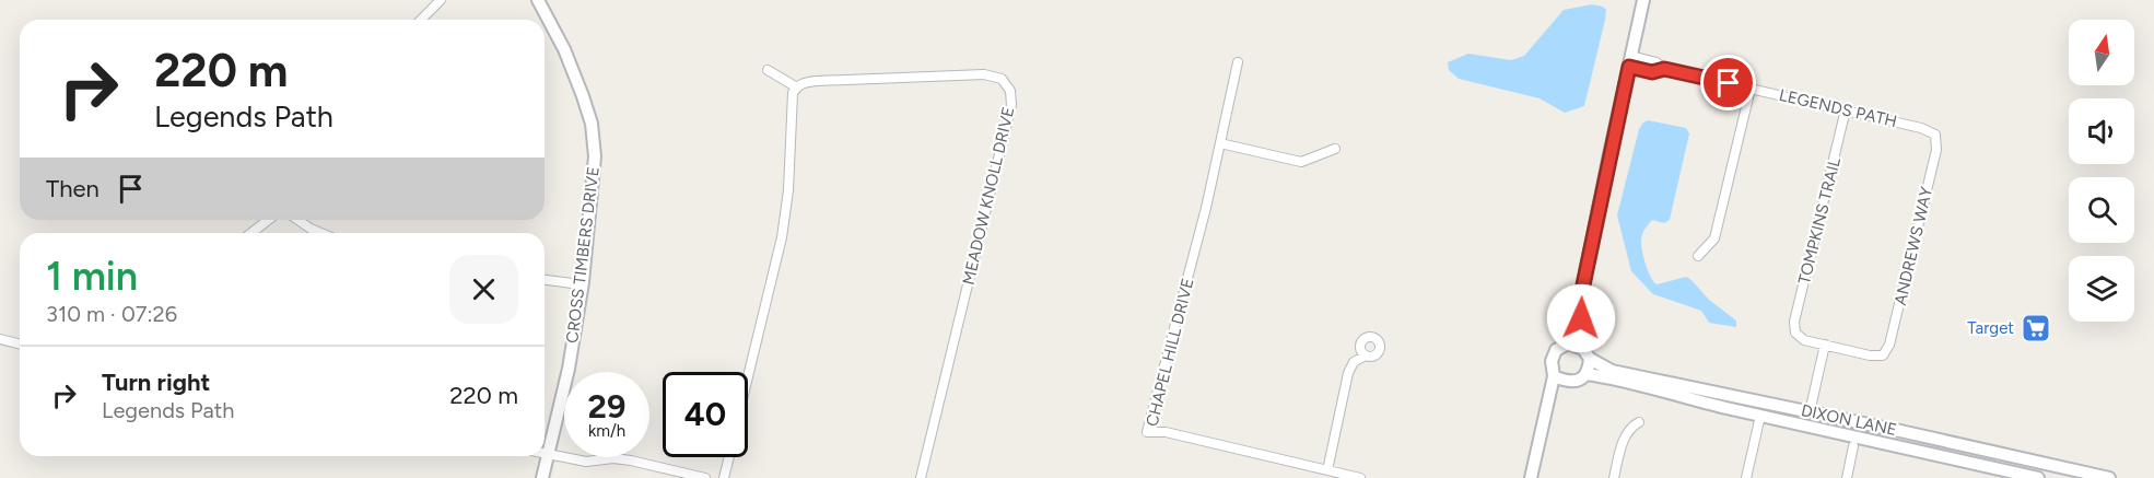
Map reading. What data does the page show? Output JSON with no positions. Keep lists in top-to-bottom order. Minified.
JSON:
{"streets":{"street":["LEGENDS PATH","MEADOW KNOLL DRIVE","TOMPKINS TRAIL","ANDREWS WAY","CROSS TIMBERS DRIVE","CHAPEL HILL DRIVE","DIXON LANE"]},"crossings":[["LEGENDS PATH","TOMPKINS TRAIL"],["LEGENDS PATH","ANDREWS WAY"],["TOMPKINS TRAIL","ANDREWS WAY"]],"places":{"supermarket":["Target"]},"north":"top","page":{"turn":["220 m","Legends Path"],"then":"Then","heading":["1 min","310 m · 07:26"],"list":[{"name":"Turn right","note":"Legends Path","value":"220 m"}],"speed":"29 km/h","limit":"40"}}
